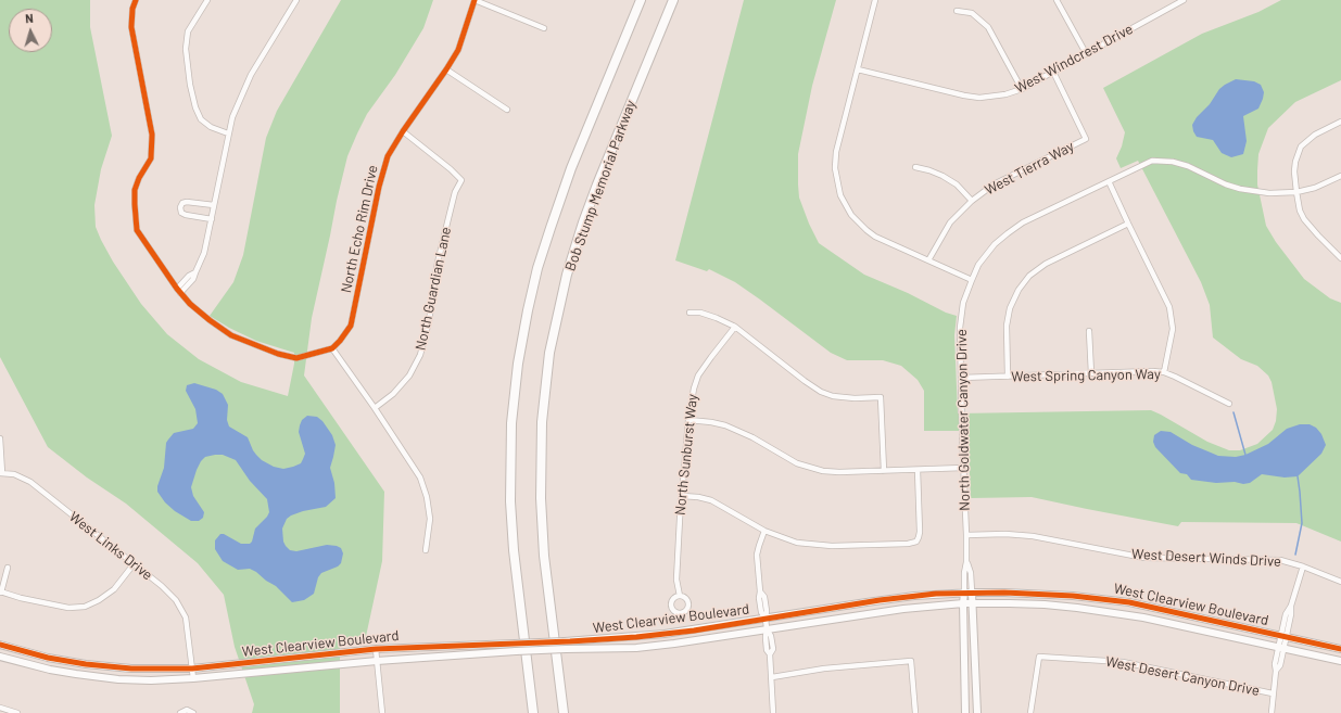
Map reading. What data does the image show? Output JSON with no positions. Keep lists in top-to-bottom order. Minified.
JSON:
{"streets":{"highway":["Bob Stump Memorial Parkway"],"street":["West Windcrest Drive","West Tierra Way","North Echo Rim Drive","North Guardian Lane","West Spring Canyon Way","North Goldwater Canyon Drive","North Sunburst Way","West Links Drive","West Desert Winds Drive","West Clearview Boulevard","West Desert Canyon Drive"]},"crossings":[["West Windcrest Drive","West Tierra Way"],["North Echo Rim Drive","North Guardian Lane"],["West Spring Canyon Way","North Goldwater Canyon Drive"],["North Goldwater Canyon Drive","West Desert Winds Drive"],["North Goldwater Canyon Drive","West Clearview Boulevard"],["West Links Drive","West Clearview Boulevard"]],"north":"top"}
